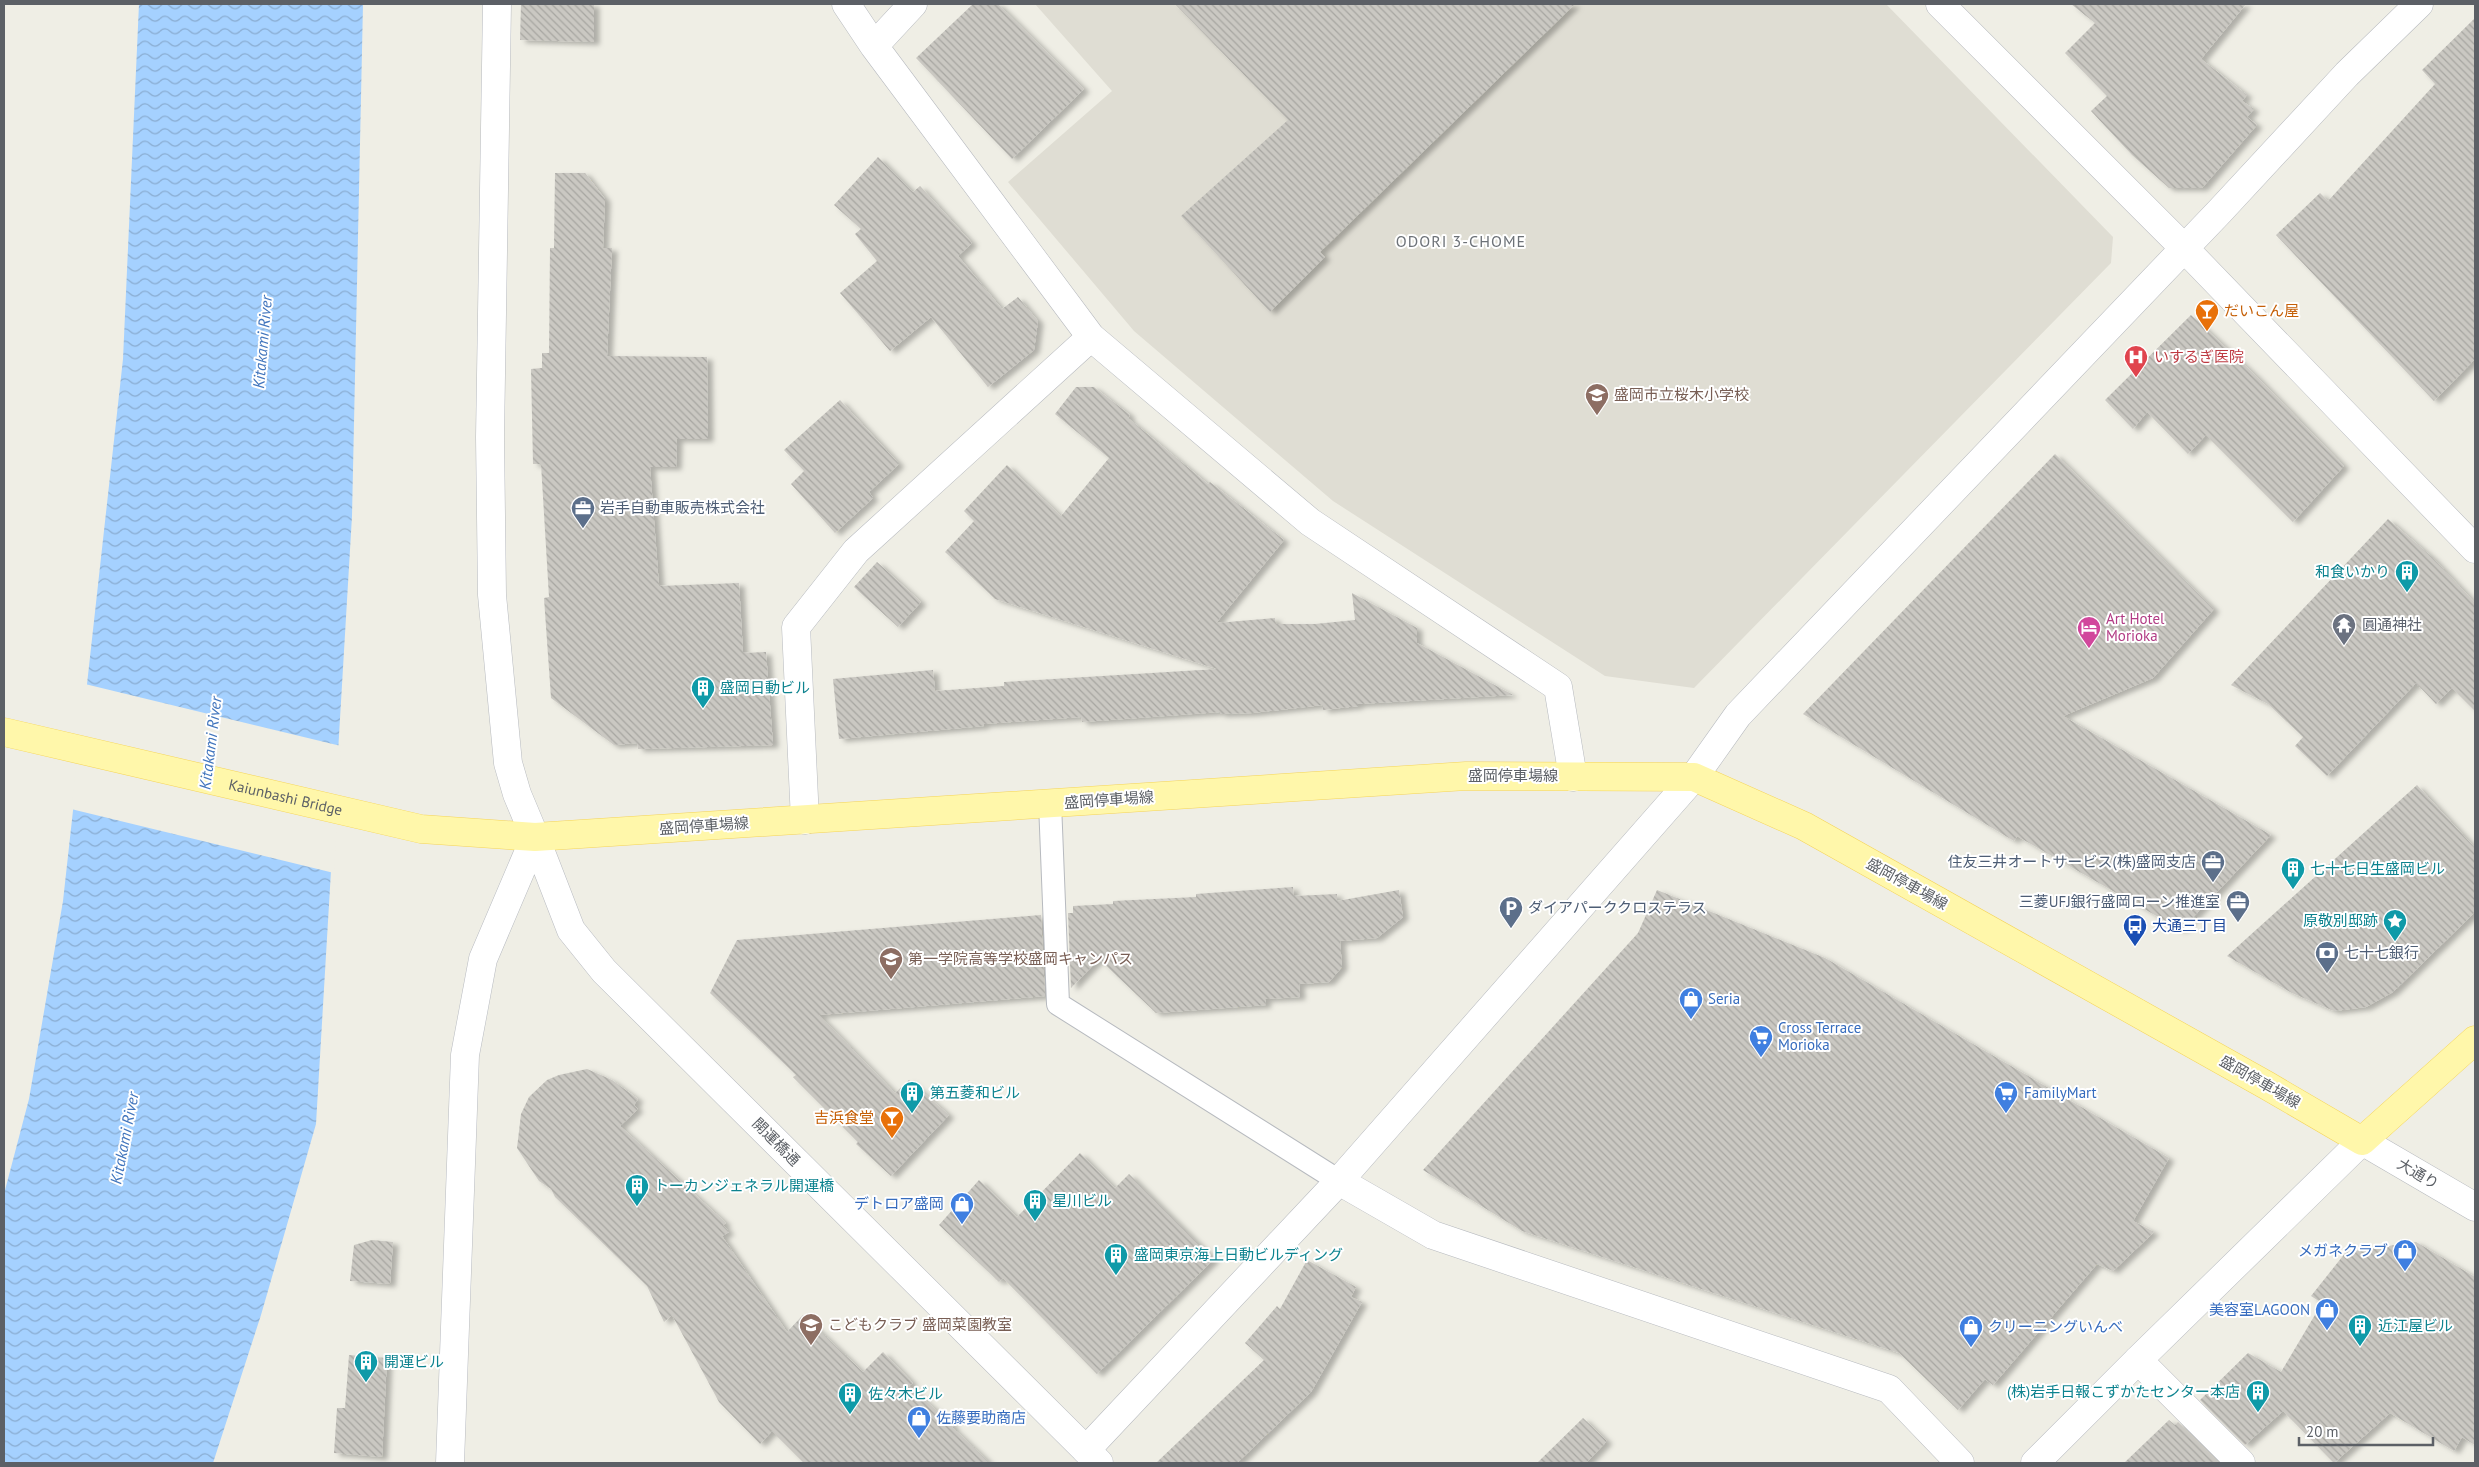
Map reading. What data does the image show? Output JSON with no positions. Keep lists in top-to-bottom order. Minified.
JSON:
{"streets":{"main road":["盛岡停車場線","Kaiunbashi Bridge"],"street":["開運橋通","大通り"]},"crossings":[["盛岡停車場線","Kaiunbashi Bridge"],["盛岡停車場線","開運橋通"],["盛岡停車場線","大通り"]],"districts":["ODORI 3-CHOME"],"water":["Kitakami River"],"places":{"bar":["だいこん屋","吉浜食堂"],"hospital":["いするぎ医院"],"school or university":["盛岡市立桜木小学校","第一学院高等学校盛岡キャンパス","こどもクラブ 盛岡菜園教室"],"office":["岩手自動車販売株式会社","住友三井オートサービス(株)盛岡支店","三菱UFJ銀行盛岡ローン推進室"],"building":["和食いかり","盛岡日動ビル","七十七日生盛岡ビル","第五菱和ビル","トーカンジェネラル開運橋","星川ビル","盛岡東京海上日動ビルディング","近江屋ビル","開運ビル","(株)岩手日報こずかたセンター本店","佐々木ビル"],"temple":["圓通神社"],"hotel":["Art Hotel Morioka"],"parking":["ダイアパーククロステラス"],"place":["原敬別邸跡"],"bus stop":["大通三丁目"],"bank":["七十七銀行"],"shop":["Seria","デトロア盛岡","メガネクラブ","美容室LAGOON","クリーニングいんべ","佐藤要助商店"],"supermarket":["Cross Terrace Morioka","FamilyMart"]},"scale_bar":"20 m"}
